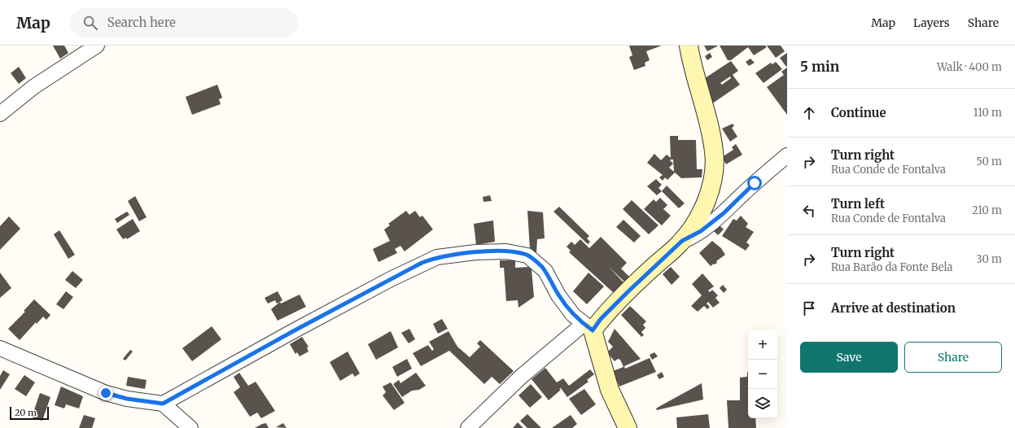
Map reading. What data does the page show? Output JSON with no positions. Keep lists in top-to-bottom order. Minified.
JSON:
{"scale_bar":"20 m","page":{"header":"Map","search":"Search here","nav":["Map","Layers","Share"],"heading":["5 min","Walk · 400 m"],"list":[["Continue","110 m"],["Turn right","Rua Conde de Fontalva","50 m"],["Turn left","Rua Conde de Fontalva","210 m"],["Turn right","Rua Barão da Fonte Bela","30 m"],"Arrive at destination"],"map_buttons":["+","−"],"buttons":["Save","Share"],"scale":"20 m"}}
